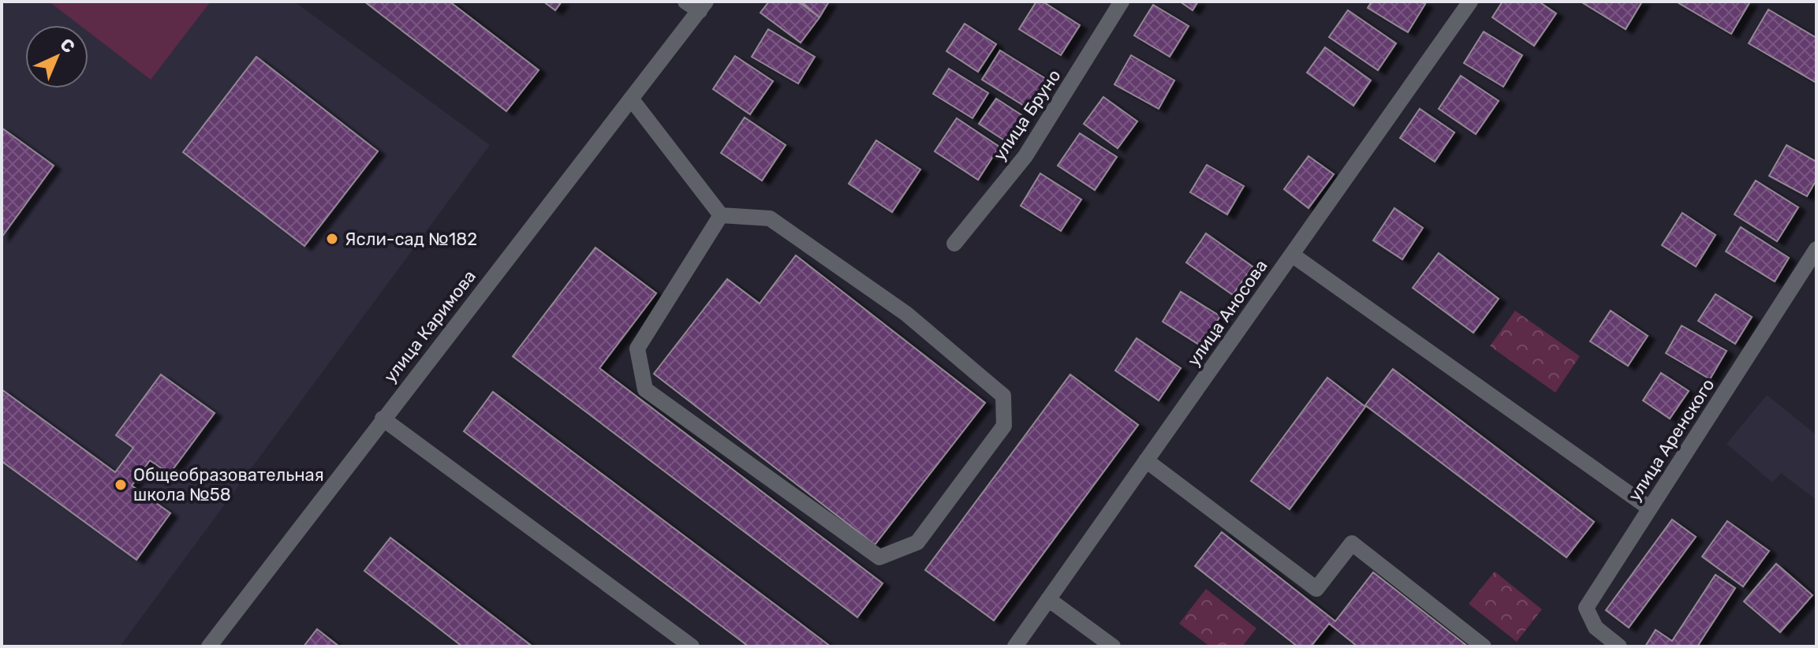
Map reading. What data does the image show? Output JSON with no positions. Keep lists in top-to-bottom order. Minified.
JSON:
{"streets":{"street":["улица Бруно","улица Аносова","улица Каримова","улица Аренского"]},"places":["Ясли-сад №182","Общеобразовательная школа №58"],"north":"top right"}
